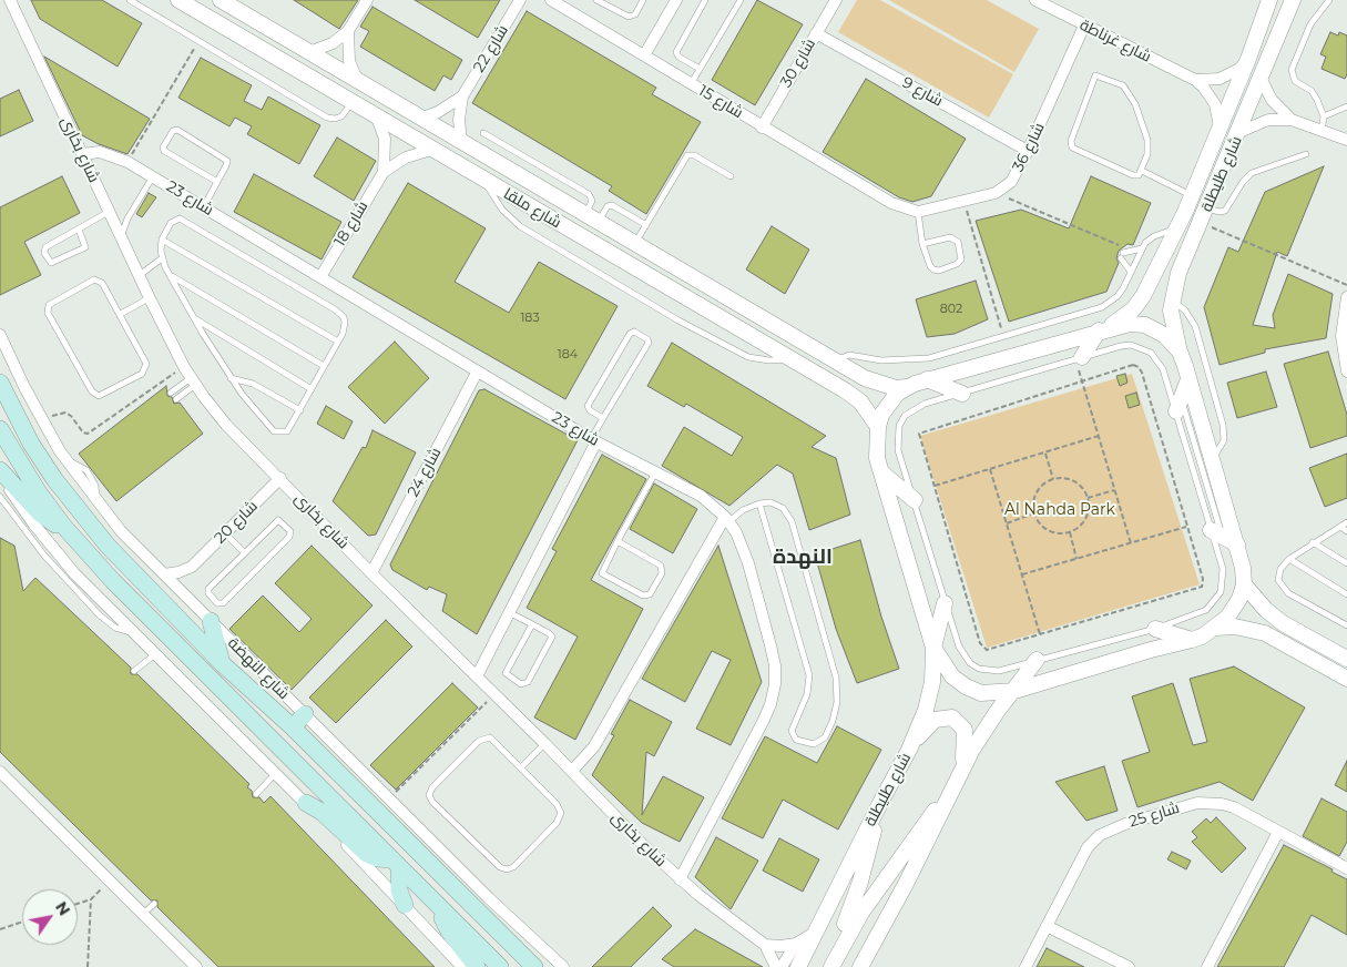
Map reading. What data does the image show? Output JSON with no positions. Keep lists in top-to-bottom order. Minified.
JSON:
{"streets":{"main road":["شارع النهضة"],"street":["شارع غرناطة","شارع 22","شارع 30","شارع 9","شارع 15","شارع 36","شارع بخارى","شارع طليطلة","شارع 23","شارع ملقا","شارع 18","شارع 24","شارع 20","شارع 25"]},"crossings":[["شارع غرناطة","شارع 36"],["شارع غرناطة","شارع طليطلة"],["شارع 22","شارع ملقا"],["شارع 30","شارع 9"],["شارع 30","شارع 15"],["شارع 9","شارع 36"],["شارع 15","شارع 36"],["شارع بخارى","شارع 23"],["شارع بخارى","شارع 24"],["شارع بخارى","شارع 20"],["شارع 23","شارع 18"],["شارع 23","شارع 24"],["شارع ملقا","شارع 18"],["شارع 20","شارع النهضة"]],"districts":["النهدة"],"parks":["Al Nahda Park"],"house_numbers":["802","183","184"],"north":"top right"}
